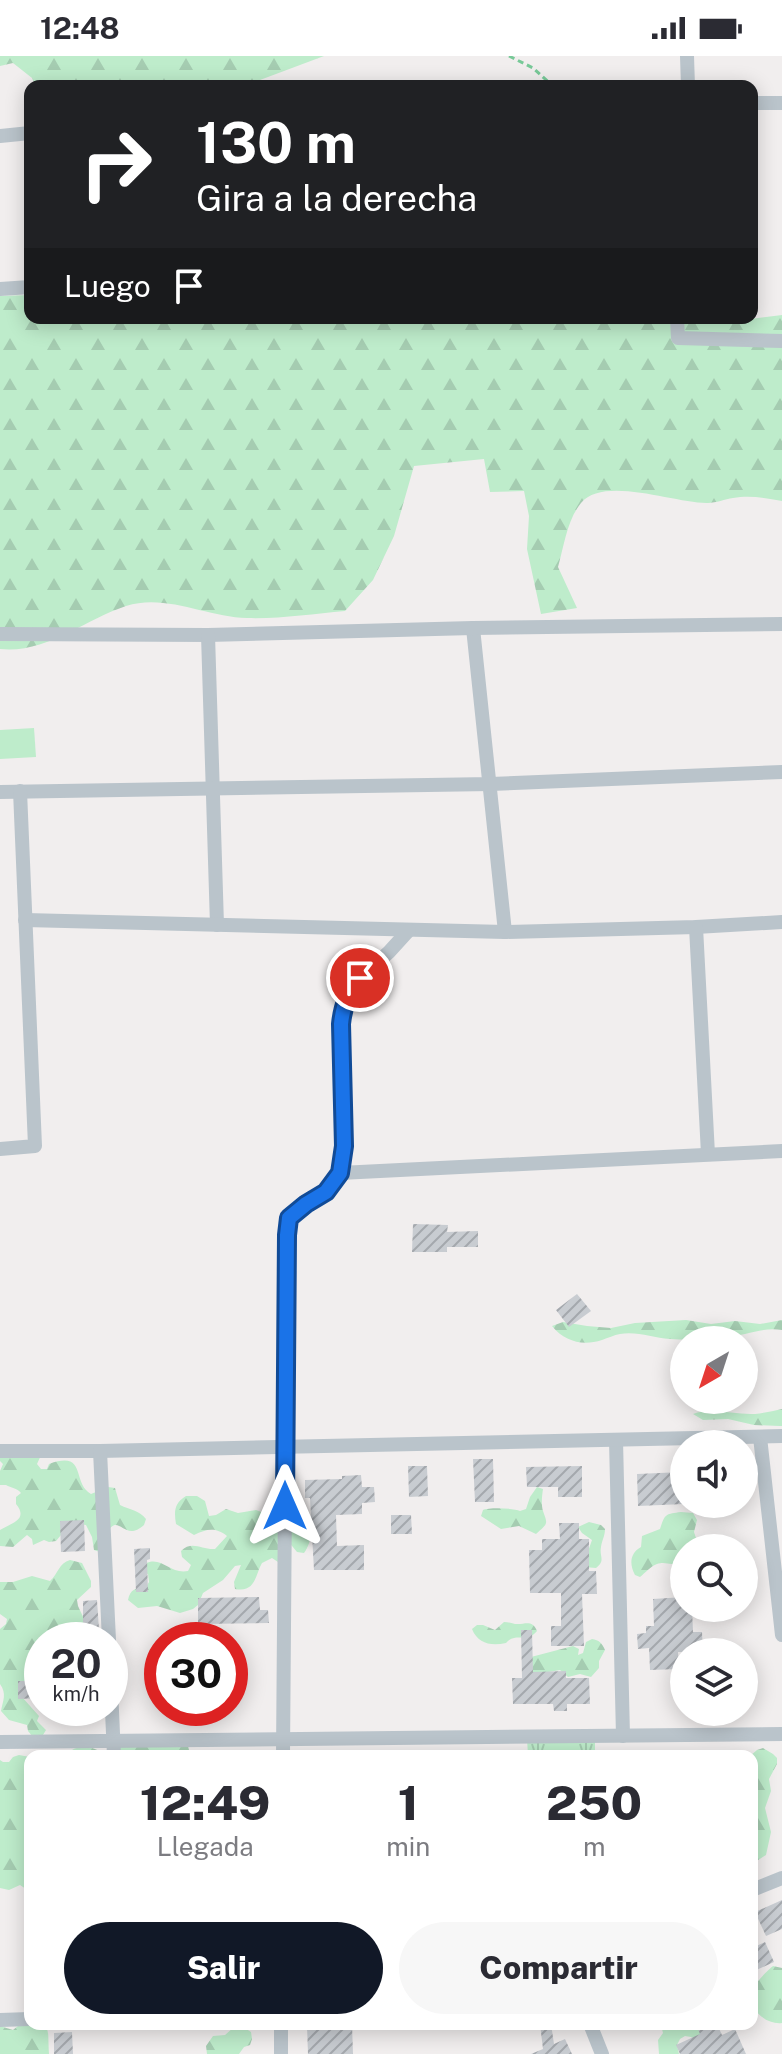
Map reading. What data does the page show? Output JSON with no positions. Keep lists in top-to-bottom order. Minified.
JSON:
{"north":"bottom left","page":{"status":"12:48","turn":["130 m","Gira a la derecha"],"then":"Luego","speed":"20 km/h","limit":"30","eta":["12:49","Llegada","1","min","250","m"],"buttons":["Salir","Compartir"]}}
